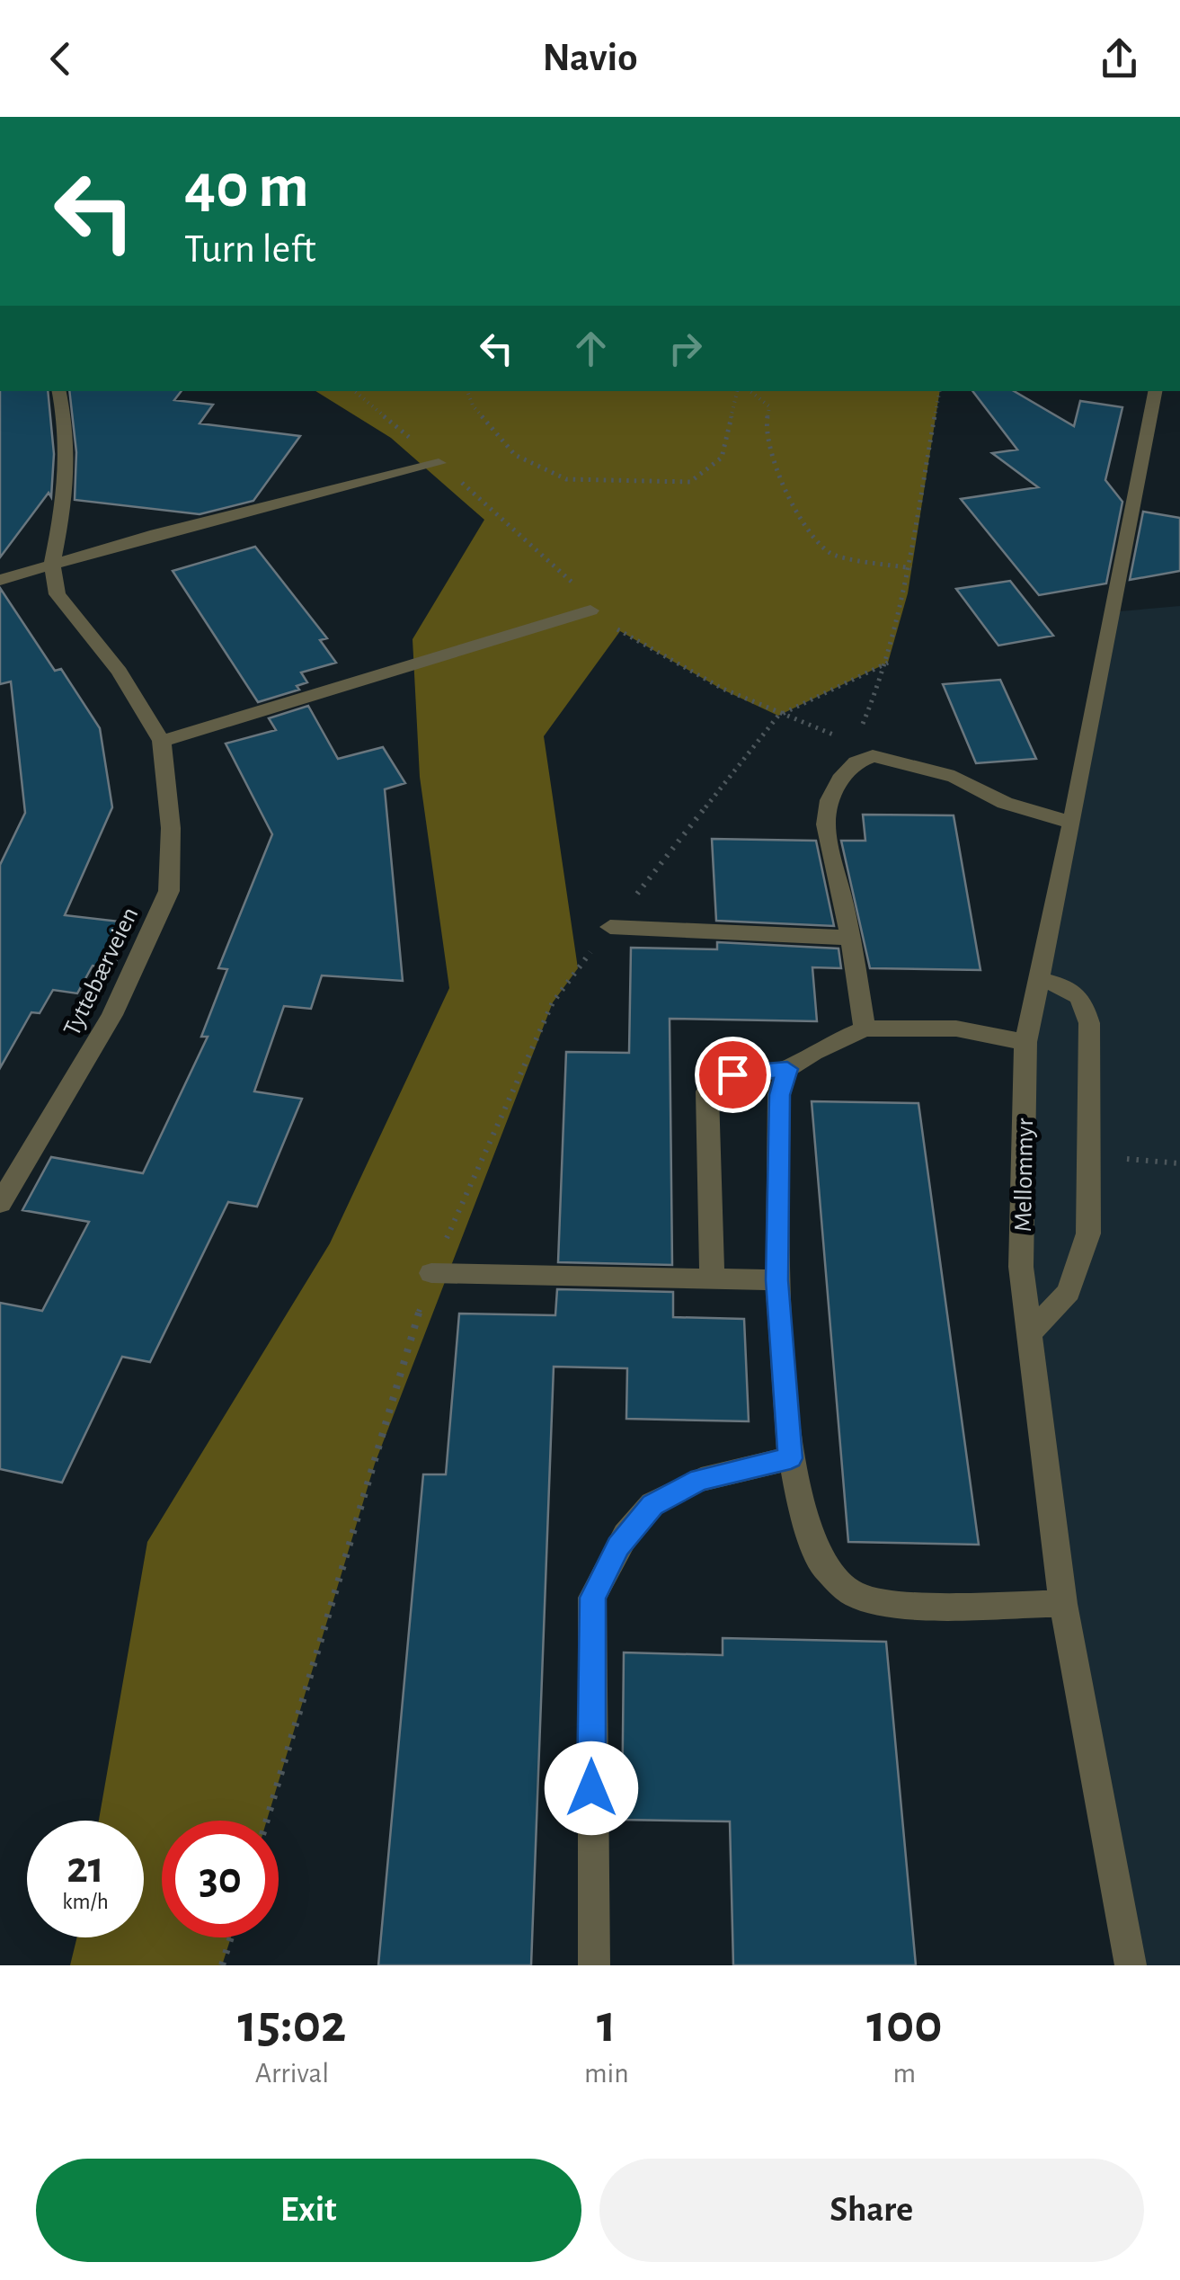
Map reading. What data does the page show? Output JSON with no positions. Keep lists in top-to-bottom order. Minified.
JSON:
{"streets":{"street":["Tyttebærveien","Mellommyr"]},"page":{"header":"Navio","turn":["40 m","Turn left"],"speed":"21 km/h","limit":"30","eta":["15:02","Arrival","1","min","100","m"],"buttons":["Exit","Share"]}}
